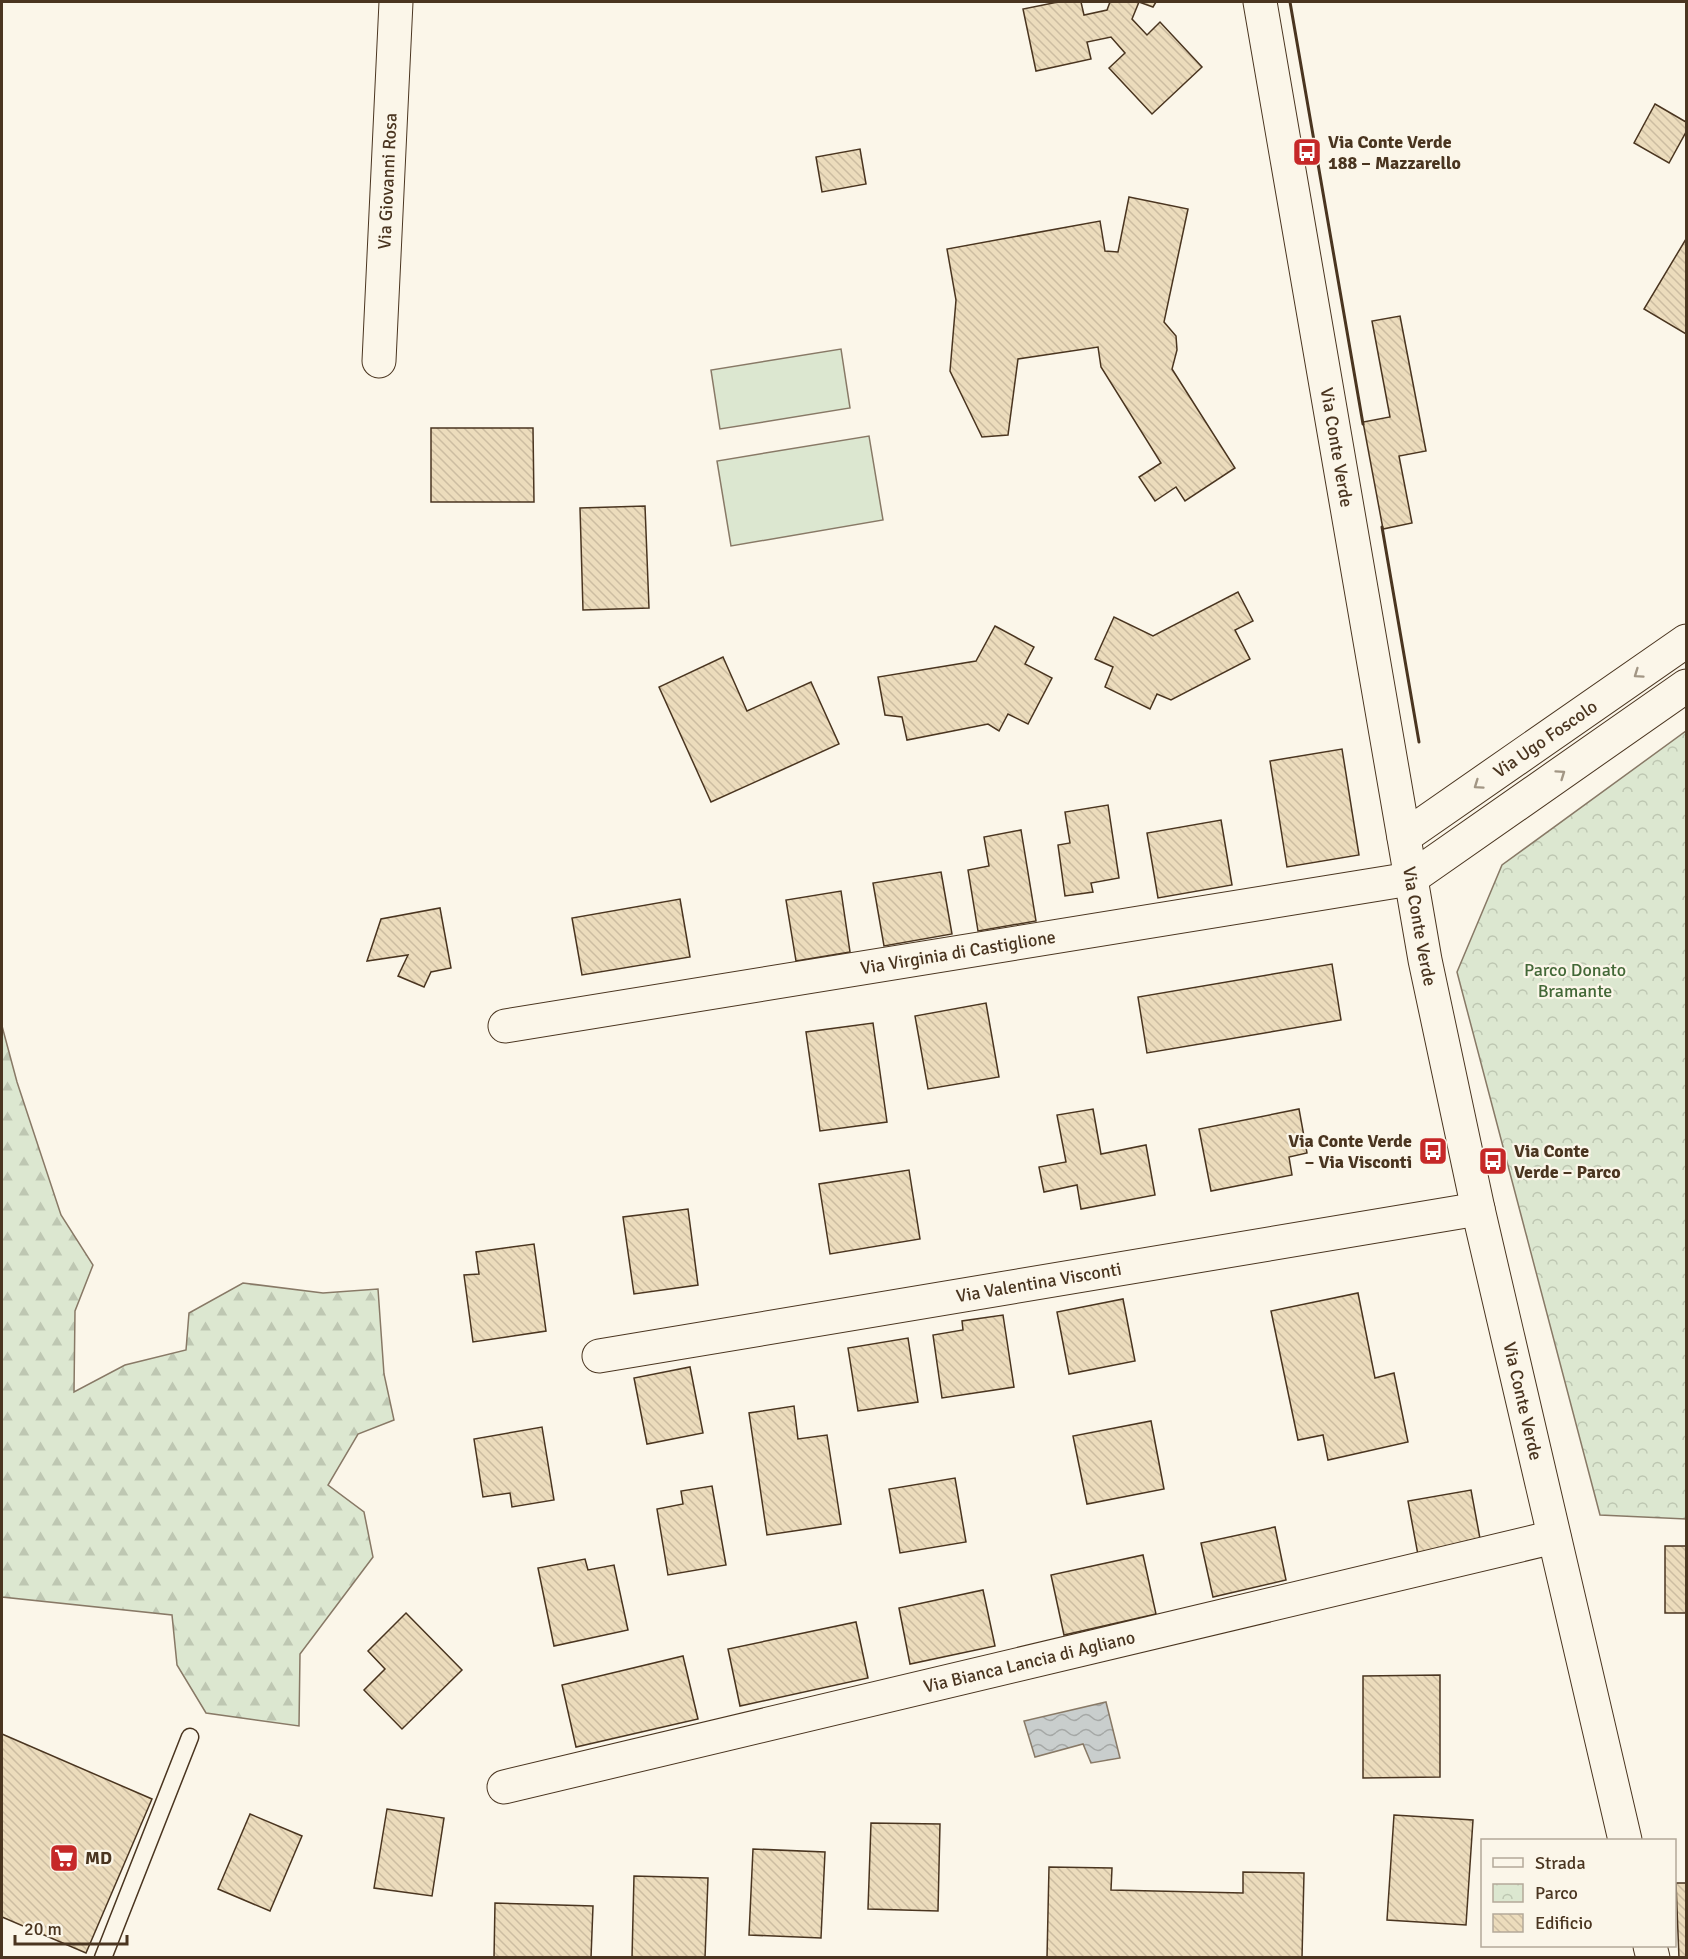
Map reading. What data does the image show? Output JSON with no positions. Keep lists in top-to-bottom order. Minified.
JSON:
{"streets":{"street":["Via Giovanni Rosa","Via Conte Verde","Via Ugo Foscolo","Via Virginia di Castiglione","Via Valentina Visconti","Via Bianca Lancia di Agliano"]},"crossings":[["Via Conte Verde","Via Ugo Foscolo"],["Via Conte Verde","Via Virginia di Castiglione"],["Via Conte Verde","Via Valentina Visconti"],["Via Conte Verde","Via Bianca Lancia di Agliano"],["Via Ugo Foscolo","Via Virginia di Castiglione"]],"parks":["Parco Donato Bramante"],"places":{"bus stop":["Via Conte Verde 188 – Mazzarello","Via Conte Verde – Via Visconti","Via Conte Verde – Parco"],"supermarket":["MD"]},"legend":["Strada","Parco","Edificio"],"scale_bar":"20 m"}
